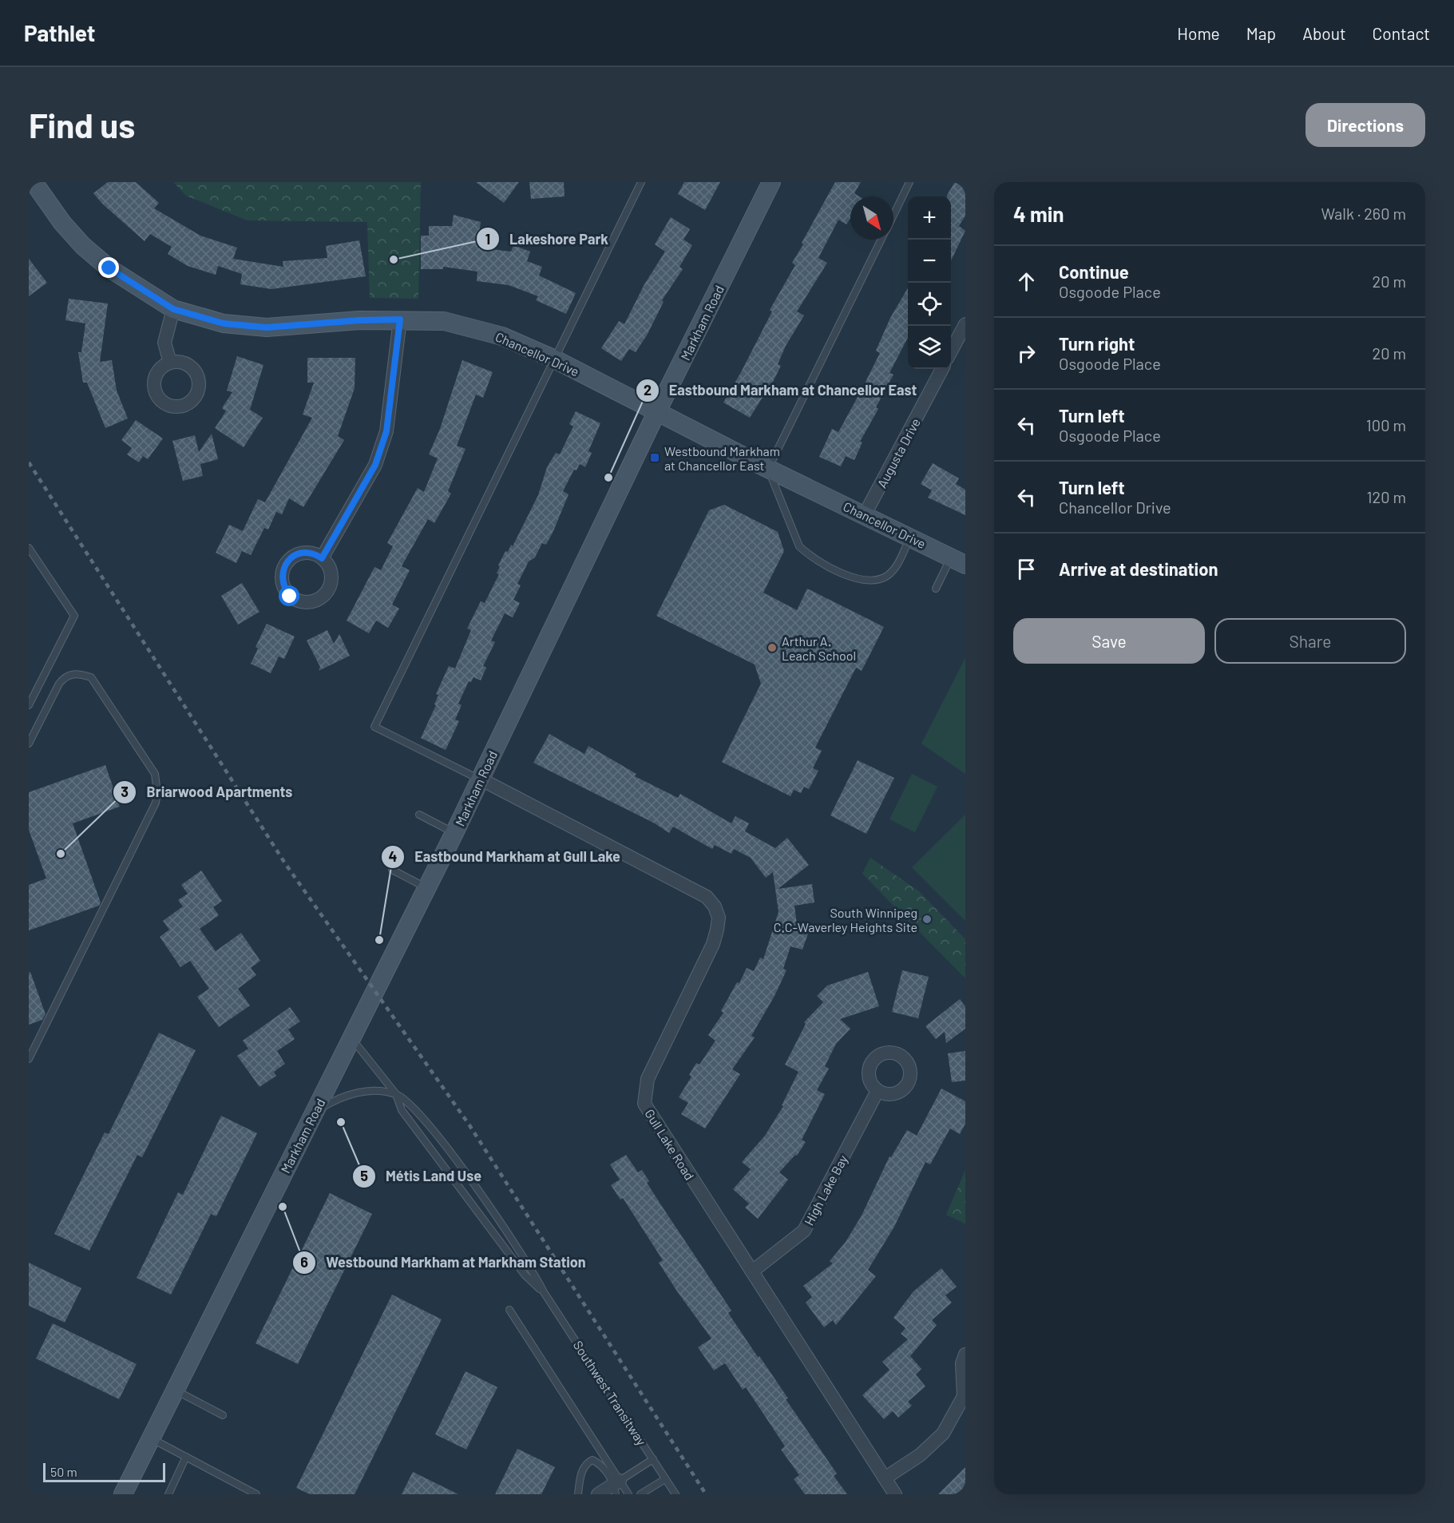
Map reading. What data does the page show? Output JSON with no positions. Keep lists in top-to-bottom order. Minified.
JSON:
{"streets":{"street":["Markham Road","Chancellor Drive","Augusta Drive","Gull Lake Road","High Lake Bay"],"lane":["Southwest Transitway"]},"crossings":[["Markham Road","Chancellor Drive"],["Markham Road","Gull Lake Road"],["Markham Road","Southwest Transitway"],["Chancellor Drive","Augusta Drive"],["Gull Lake Road","High Lake Bay"]],"places":{"other":["Lakeshore Park","Eastbound Markham at Chancellor East","Arthur A. Leach School","Briarwood Apartments","South Winnipeg C.C-Waverley Heights Site","Eastbound Markham at Gull Lake","Métis Land Use","Westbound Markham at Markham Station"],"transit":["Westbound Markham at Chancellor East"]},"scale_bar":"50 m","north":"bottom right","page":{"header":"Pathlet","nav":["Home","Map","About","Contact"],"buttons":["Directions",["Save","Share"]],"title":"Find us","heading":["4 min","Walk · 260 m"],"map_buttons":["+","−"],"list":[["Continue","Osgoode Place","20 m"],["Turn right","Osgoode Place","20 m"],["Turn left","Osgoode Place","100 m"],["Turn left","Chancellor Drive","120 m"],"Arrive at destination"],"scale":"50 m"}}
